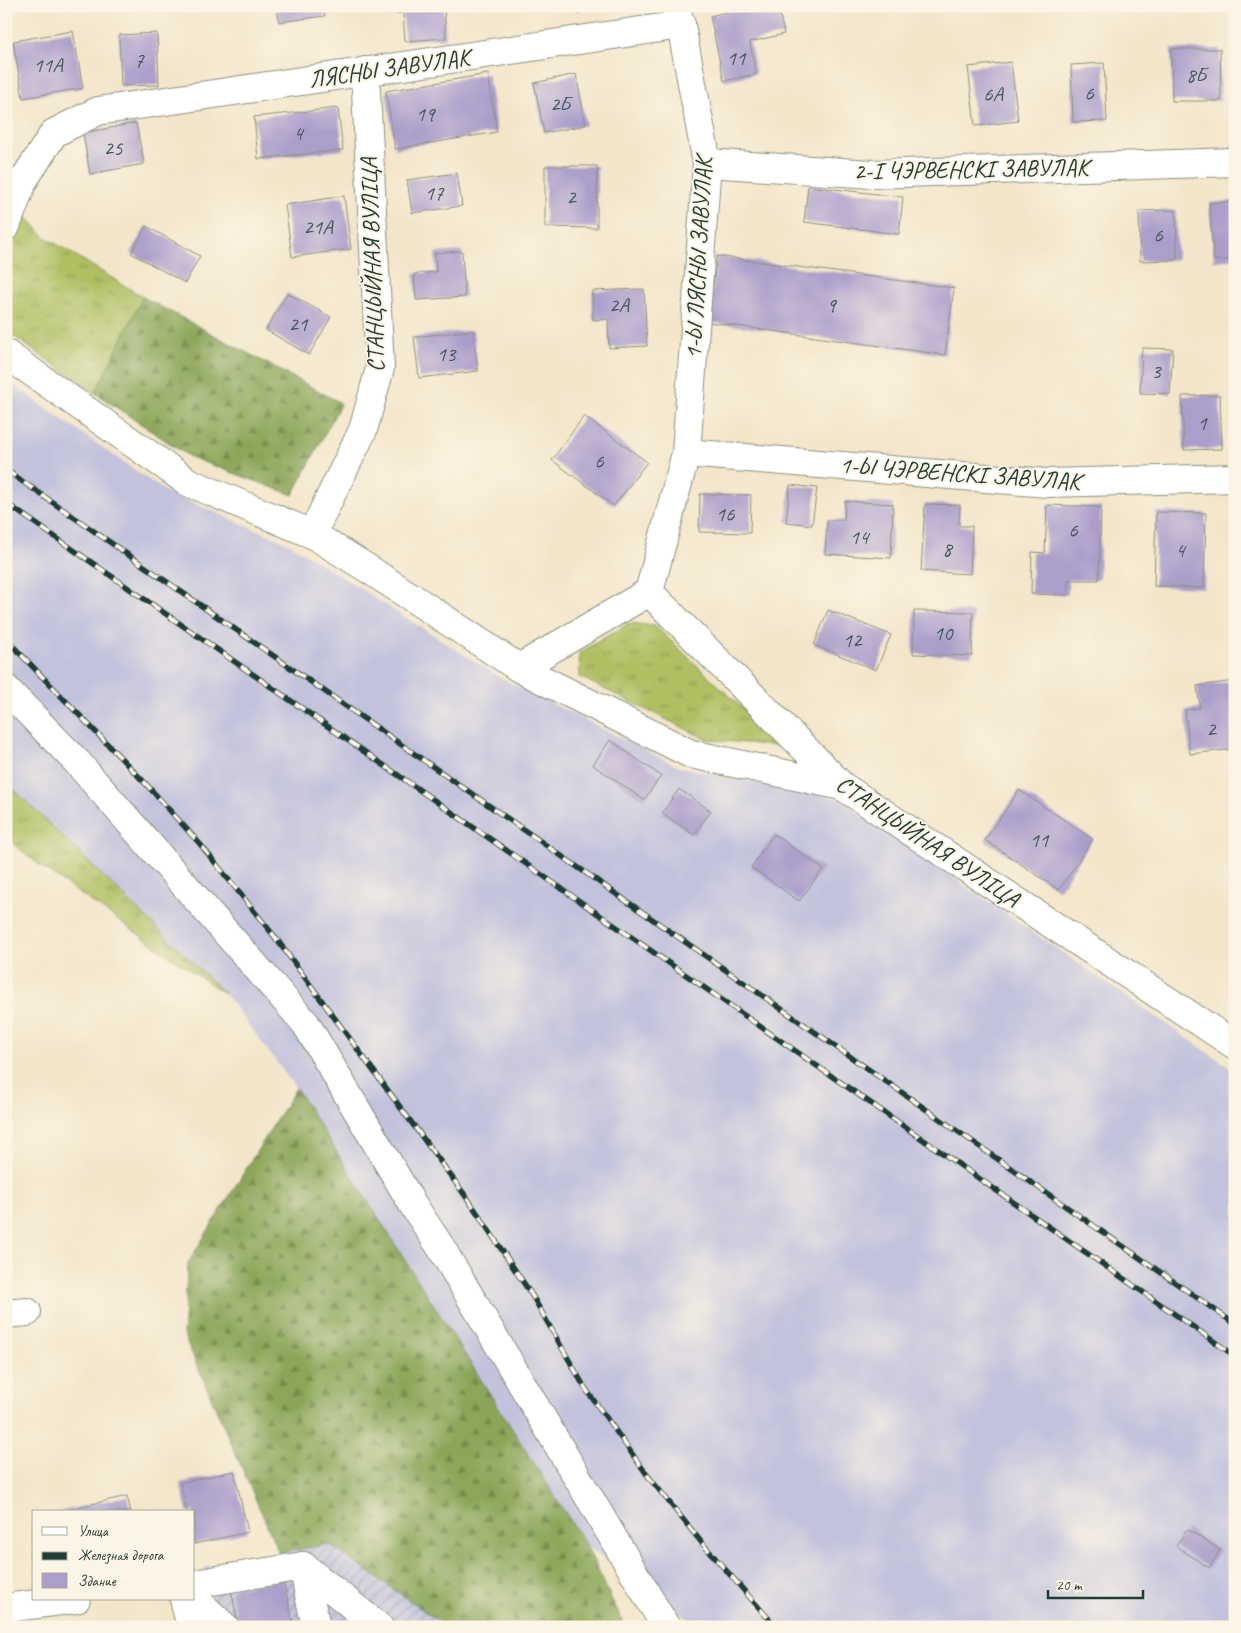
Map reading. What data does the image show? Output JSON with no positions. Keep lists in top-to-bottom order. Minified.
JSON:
{"streets":{"street":["ЛЯСНЫ ЗАВУЛАК","2-І ЧЭРВЕНСКІ ЗАВУЛАК","1-Ы ЛЯСНЫ ЗАВУЛАК","СТАНЦЫЙНАЯ ВУЛІЦА","1-Ы ЧЭРВЕНСКІ ЗАВУЛАК"]},"crossings":[["ЛЯСНЫ ЗАВУЛАК","1-Ы ЛЯСНЫ ЗАВУЛАК"],["ЛЯСНЫ ЗАВУЛАК","СТАНЦЫЙНАЯ ВУЛІЦА"],["2-І ЧЭРВЕНСКІ ЗАВУЛАК","1-Ы ЛЯСНЫ ЗАВУЛАК"],["1-Ы ЛЯСНЫ ЗАВУЛАК","1-Ы ЧЭРВЕНСКІ ЗАВУЛАК"]],"house_numbers":["11","7","11А","8Б","6","6А","2Б","19","4","25","17","2","21А","6","2А","9","21","13","3","1","6","16","6","14","8","4","10","12","2","11"],"legend":["Улица","Железная дорога","Здание"],"scale_bar":"20 m"}
